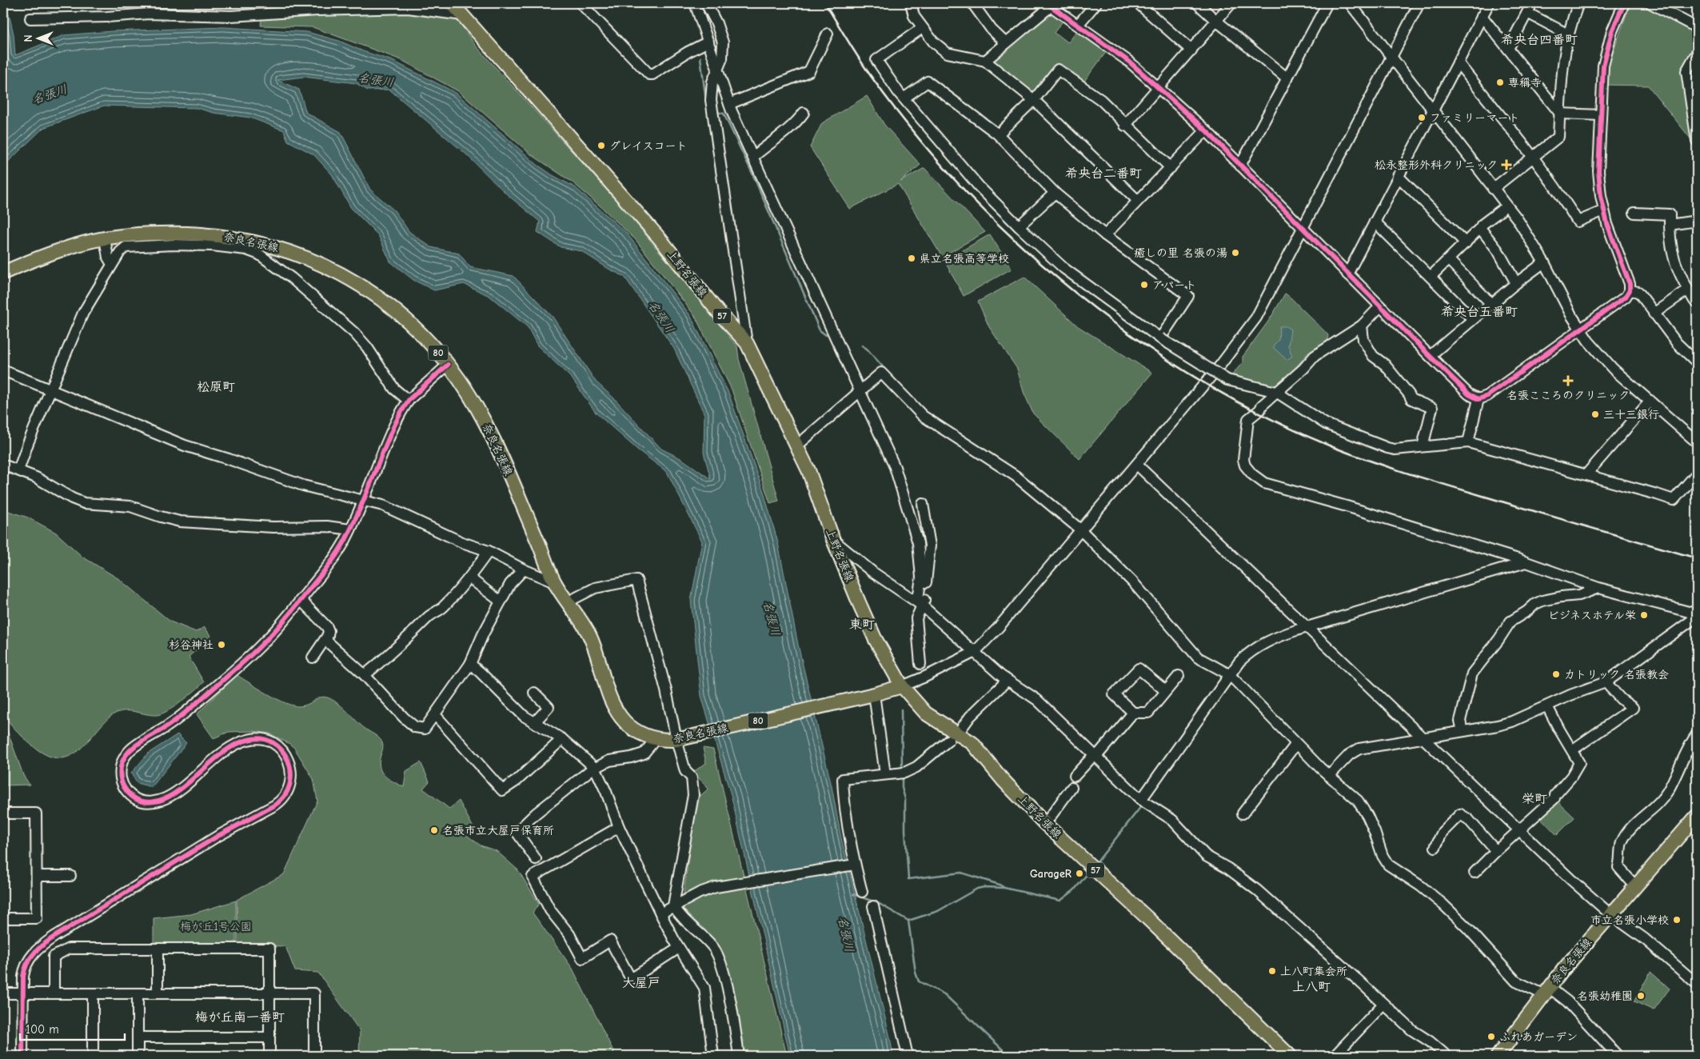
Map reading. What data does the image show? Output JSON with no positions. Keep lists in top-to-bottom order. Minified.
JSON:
{"streets":{"main road":["奈良名張線","上野名張線","57","80"]},"crossings":[["奈良名張線","上野名張線"]],"districts":["希央台四番町","希央台二番町","希央台五番町","松原町","東町","栄町","大屋戸","上八町","梅が丘南一番町"],"water":["名張川"],"parks":["梅が丘1号公園"],"places":{"other":["専稱寺","ファミリーマート","グレイスコート","癒しの里 名張の湯","県立名張高等学校","アパート","三十三銀行","ビジネスホテル栄","杉谷神社","カトリック 名張教会","名張市立大屋戸保育所","GarageR","市立名張小学校","上八町集会所","名張幼稚園","ふれあガーデン"],"health":["松永整形外科クリニック","名張こころのクリニック"]},"scale_bar":"100 m","north":"left"}
